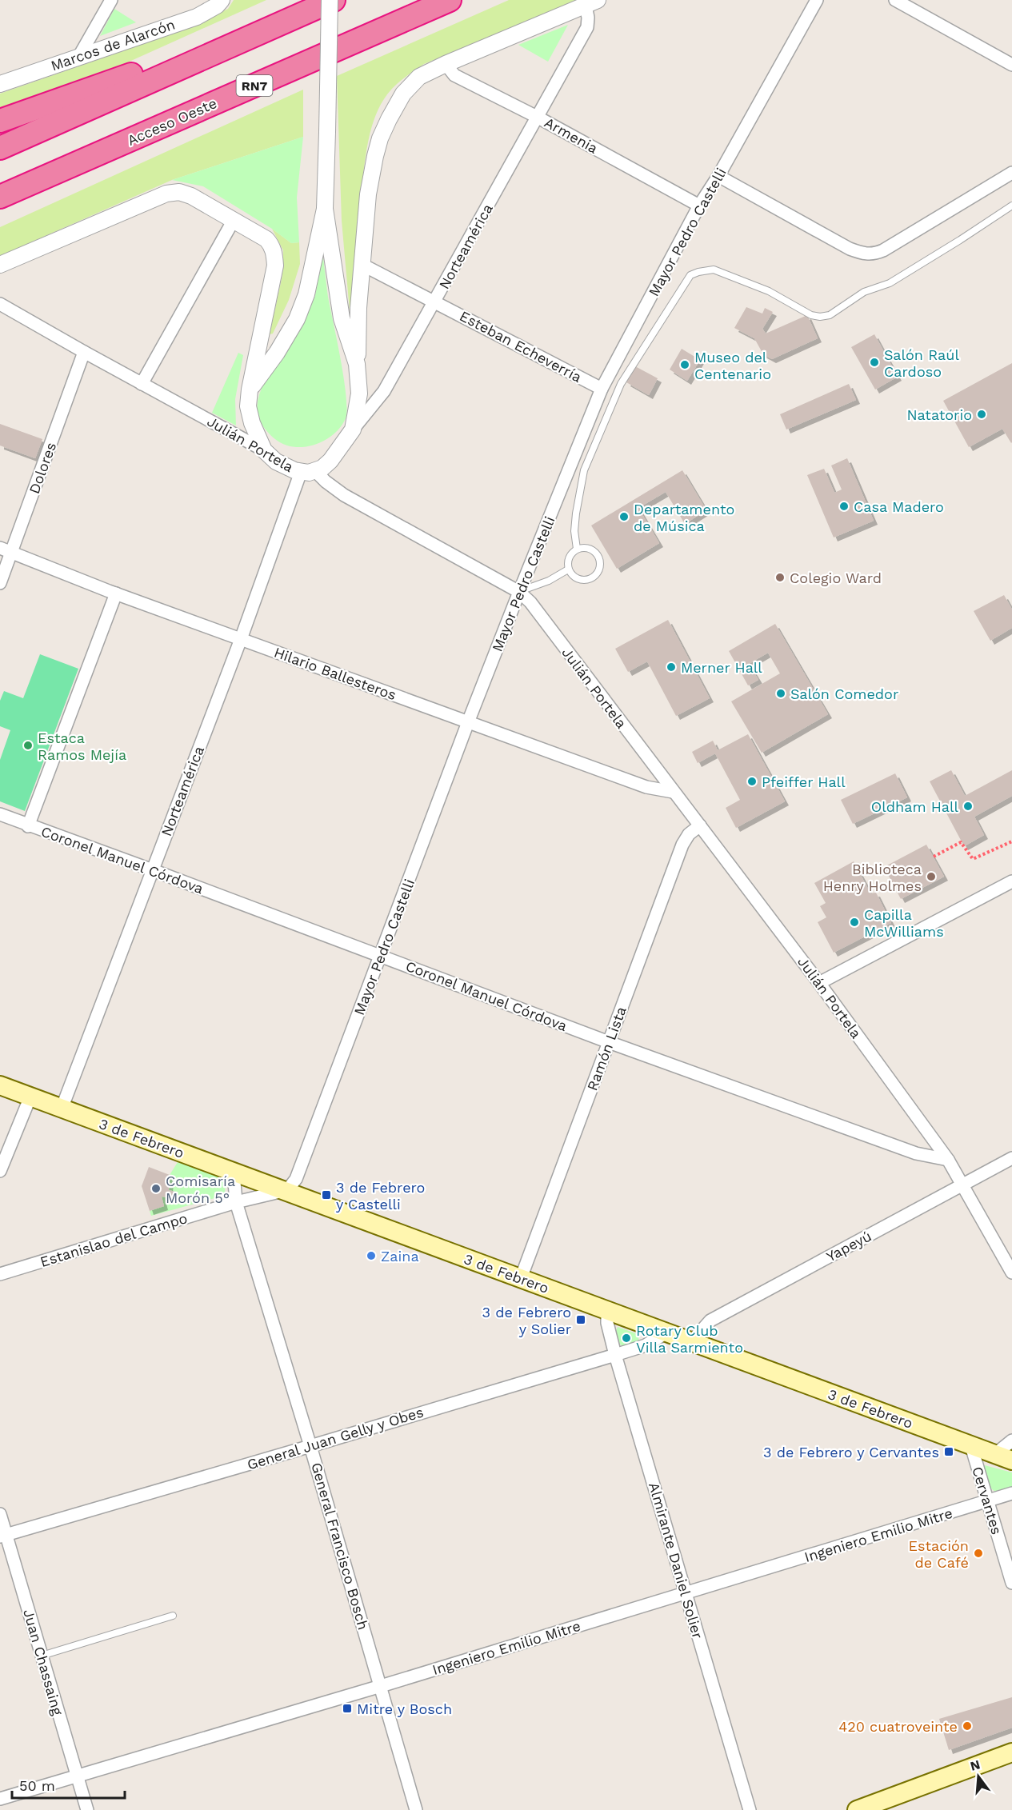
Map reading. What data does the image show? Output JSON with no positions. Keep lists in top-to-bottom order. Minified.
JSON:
{"streets":{"highway":["RN7","Acceso Oeste"],"main road":["3 de Febrero"],"street":["Marcos de Alarcón","Armenia","Mayor Pedro Castelli","Norteamérica","Esteban Echeverría","Julián Portela","Dolores","Hilario Ballesteros","Coronel Manuel Córdova","Ramón Lista","Estanislao del Campo","Yapeyú","General Juan Gelly y Obes","Cervantes","Ingeniero Emilio Mitre","General Francisco Bosch","Almirante Daniel Solier","Juan Chassaing"]},"crossings":[["Armenia","Mayor Pedro Castelli"],["Armenia","Norteamérica"],["Mayor Pedro Castelli","Esteban Echeverría"],["Mayor Pedro Castelli","Julián Portela"],["Mayor Pedro Castelli","Hilario Ballesteros"],["Mayor Pedro Castelli","Coronel Manuel Córdova"],["Mayor Pedro Castelli","3 de Febrero"],["Mayor Pedro Castelli","Estanislao del Campo"],["Norteamérica","Esteban Echeverría"],["Norteamérica","Julián Portela"],["Norteamérica","Hilario Ballesteros"],["Norteamérica","Coronel Manuel Córdova"],["Norteamérica","3 de Febrero"],["Julián Portela","Dolores"],["Julián Portela","Hilario Ballesteros"],["Julián Portela","Coronel Manuel Córdova"],["Julián Portela","Ramón Lista"],["Julián Portela","Yapeyú"],["Dolores","Hilario Ballesteros"],["Coronel Manuel Córdova","Ramón Lista"],["Ramón Lista","3 de Febrero"],["3 de Febrero","Estanislao del Campo"],["3 de Febrero","Yapeyú"],["3 de Febrero","General Juan Gelly y Obes"],["3 de Febrero","Cervantes"],["3 de Febrero","General Francisco Bosch"],["3 de Febrero","Almirante Daniel Solier"],["Estanislao del Campo","General Francisco Bosch"],["General Juan Gelly y Obes","General Francisco Bosch"],["General Juan Gelly y Obes","Almirante Daniel Solier"],["General Juan Gelly y Obes","Juan Chassaing"],["Cervantes","Ingeniero Emilio Mitre"],["Ingeniero Emilio Mitre","General Francisco Bosch"],["Ingeniero Emilio Mitre","Almirante Daniel Solier"],["Ingeniero Emilio Mitre","Juan Chassaing"]],"places":{"other":["Salón Raúl Cardoso","Museo del Centenario","Natatorio","Casa Madero","Departamento de Música","Colegio Ward","Merner Hall","Salón Comedor","Estaca Ramos Mejía","Pfeiffer Hall","Oldham Hall","Biblioteca Henry Holmes","Capilla McWilliams","Comisaría Morón 5°","Zaina","Rotary Club Villa Sarmiento","Estación de Café","420 cuatroveinte"],"transit":["3 de Febrero y Castelli","3 de Febrero y Solier","3 de Febrero y Cervantes","Mitre y Bosch"]},"scale_bar":"50 m","north":"top"}
